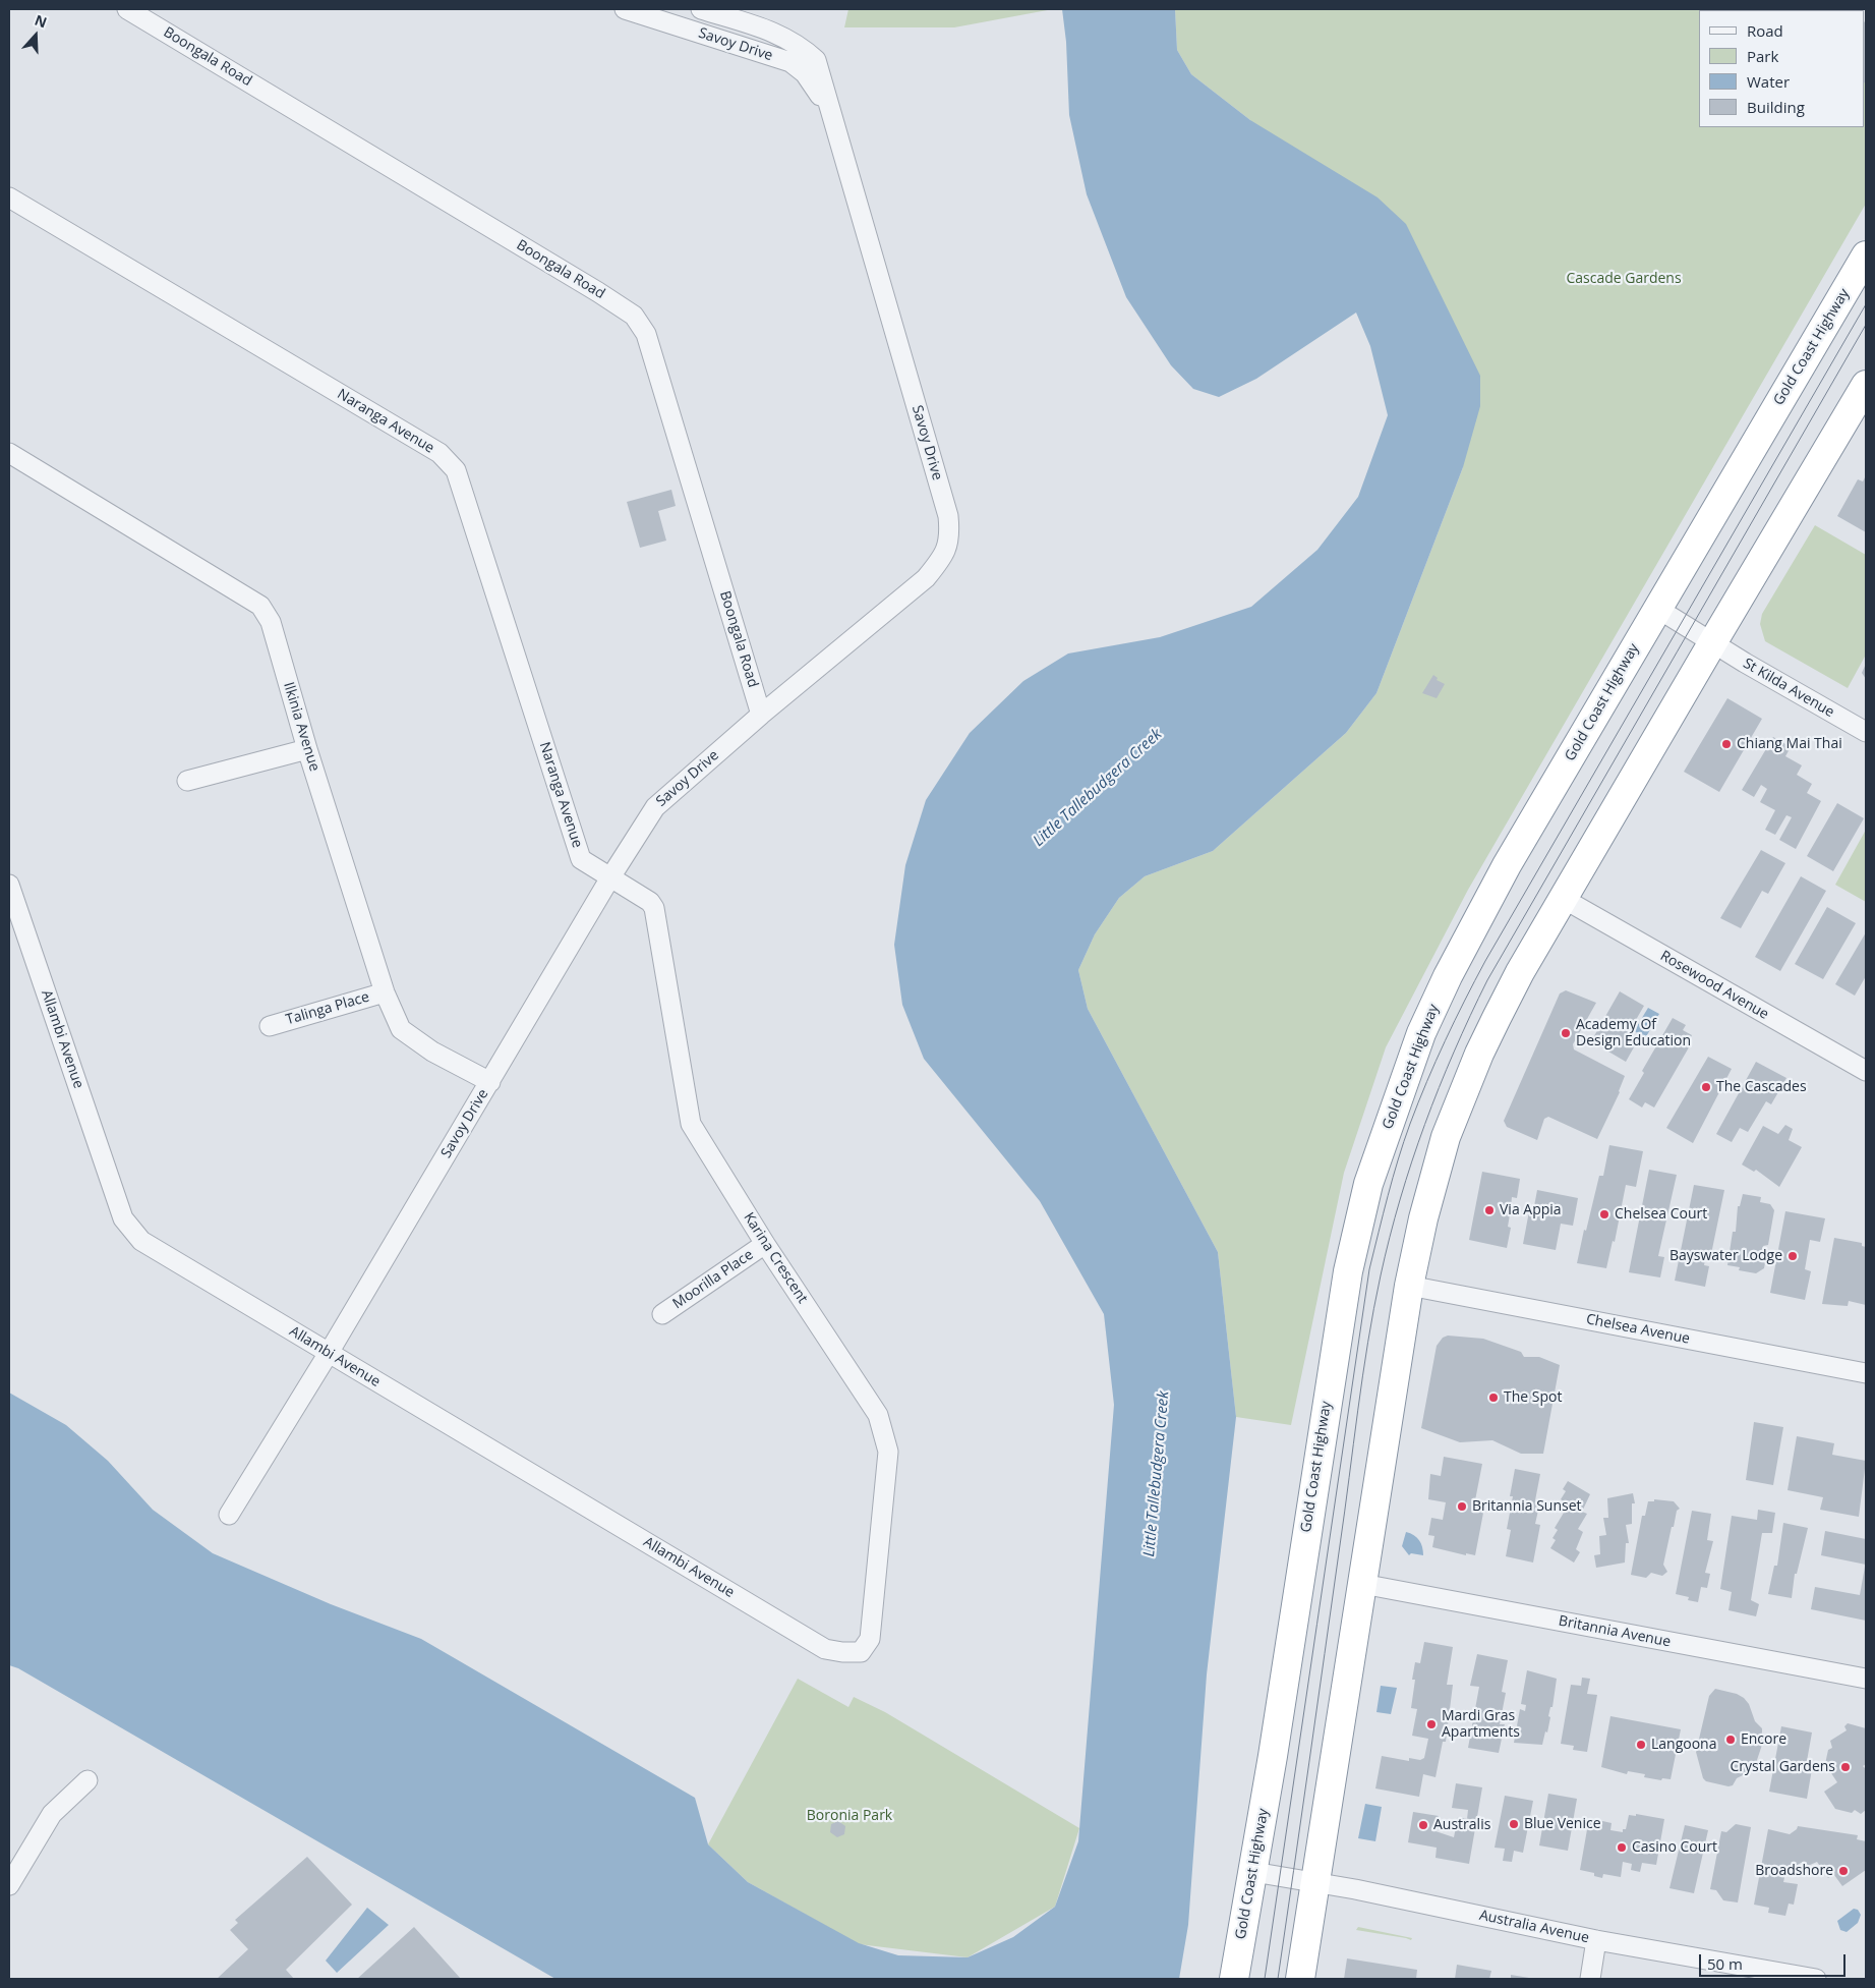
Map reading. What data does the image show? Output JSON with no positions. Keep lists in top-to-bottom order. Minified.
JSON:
{"streets":{"highway":["Gold Coast Highway"],"street":["Savoy Drive","Boongala Road","Naranga Avenue","St Kilda Avenue","Ilkinia Avenue","Rosewood Avenue","Talinga Place","Allambi Avenue","Karina Crescent","Moorilla Place","Chelsea Avenue","Britannia Avenue","Australia Avenue"]},"crossings":[["Savoy Drive","Boongala Road"],["Savoy Drive","Naranga Avenue"],["Savoy Drive","Ilkinia Avenue"],["Savoy Drive","Allambi Avenue"],["Savoy Drive","Karina Crescent"],["Gold Coast Highway","St Kilda Avenue"],["Gold Coast Highway","Australia Avenue"],["Naranga Avenue","Karina Crescent"],["Ilkinia Avenue","Talinga Place"],["Allambi Avenue","Karina Crescent"],["Karina Crescent","Moorilla Place"]],"water":["Little Tallebudgera Creek"],"parks":["Cascade Gardens","Boronia Park"],"places":["Chiang Mai Thai","Academy Of Design Education","The Cascades","Via Appia","Chelsea Court","Bayswater Lodge","The Spot","Britannia Sunset","Mardi Gras Apartments","Encore","Langoona","Crystal Gardens","Blue Venice","Australis","Casino Court","Broadshore"],"legend":["Road","Park","Water","Building"],"scale_bar":"50 m","north":"top"}
